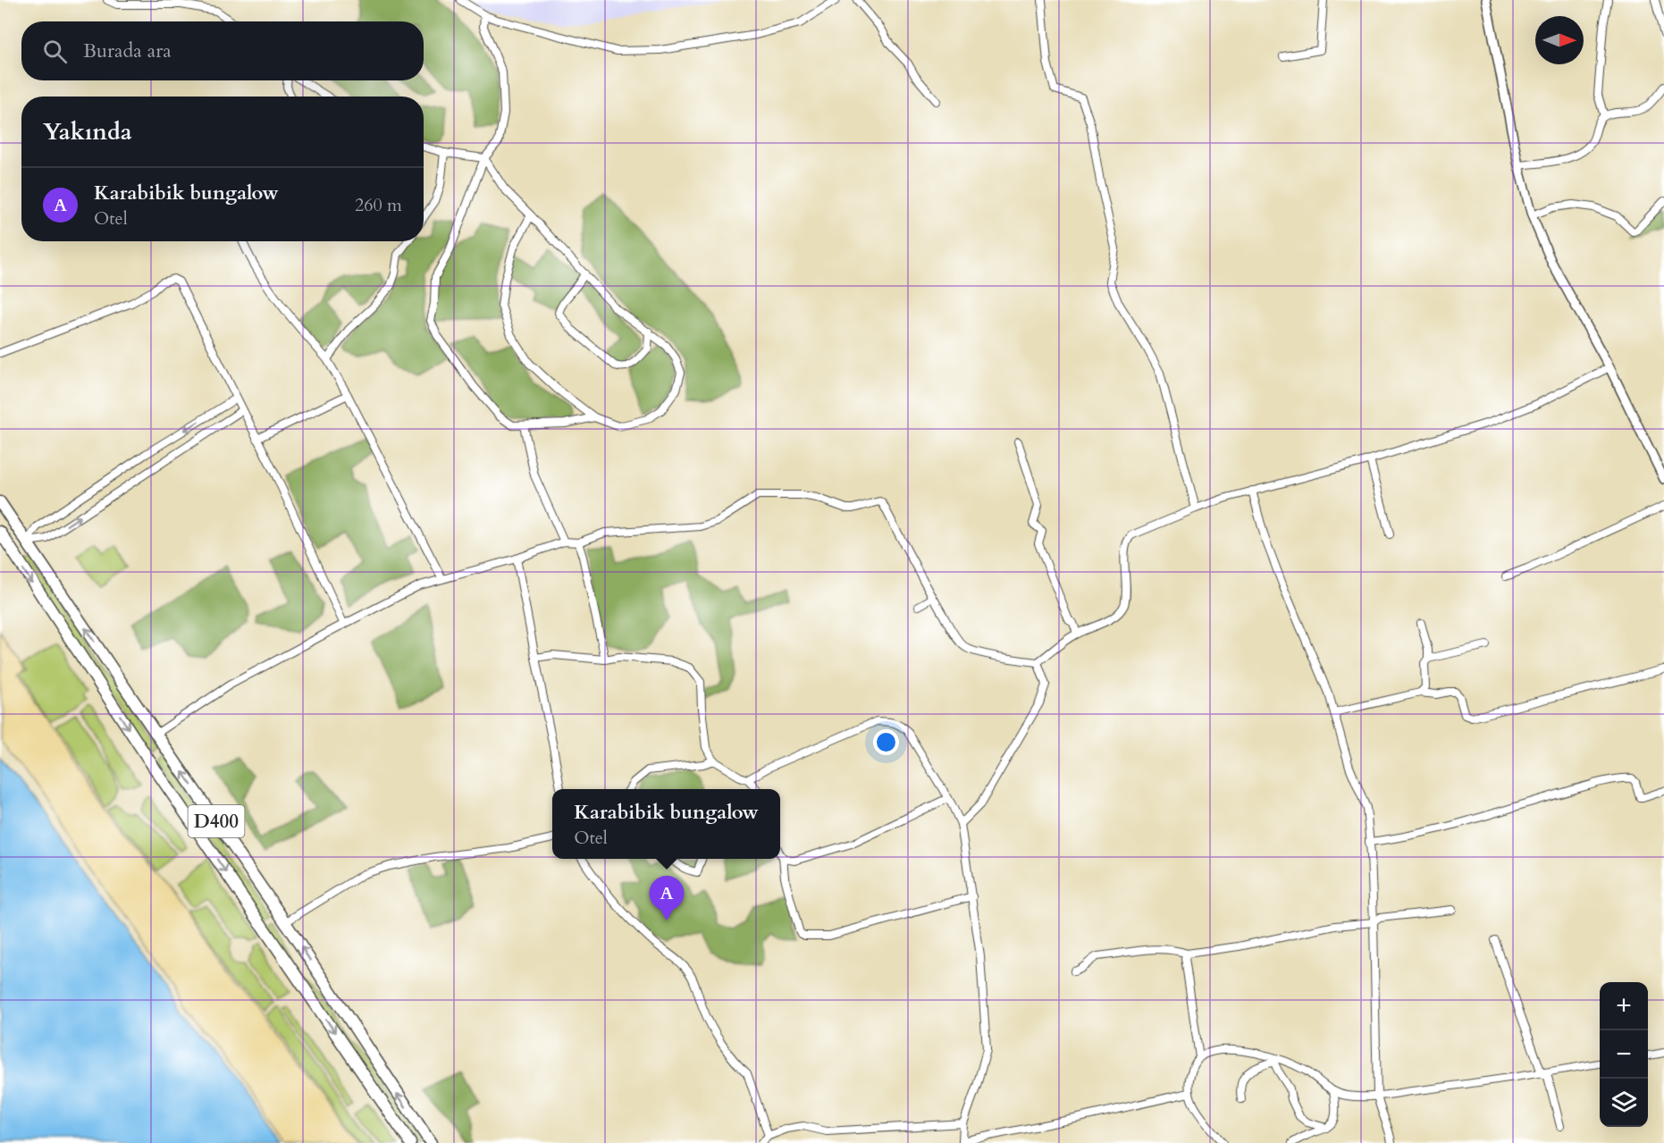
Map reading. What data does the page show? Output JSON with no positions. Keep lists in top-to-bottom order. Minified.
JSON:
{"streets":{"highway":["D400"]},"north":"right","page":{"search":"Burada ara","heading":"Yakında","list":[{"mark":"A","name":"Karabibik bungalow","note":"Otel","value":"260 m"}],"popup":["Karabibik bungalow","Otel"],"pins":"A","map_buttons":["+","−"]}}
